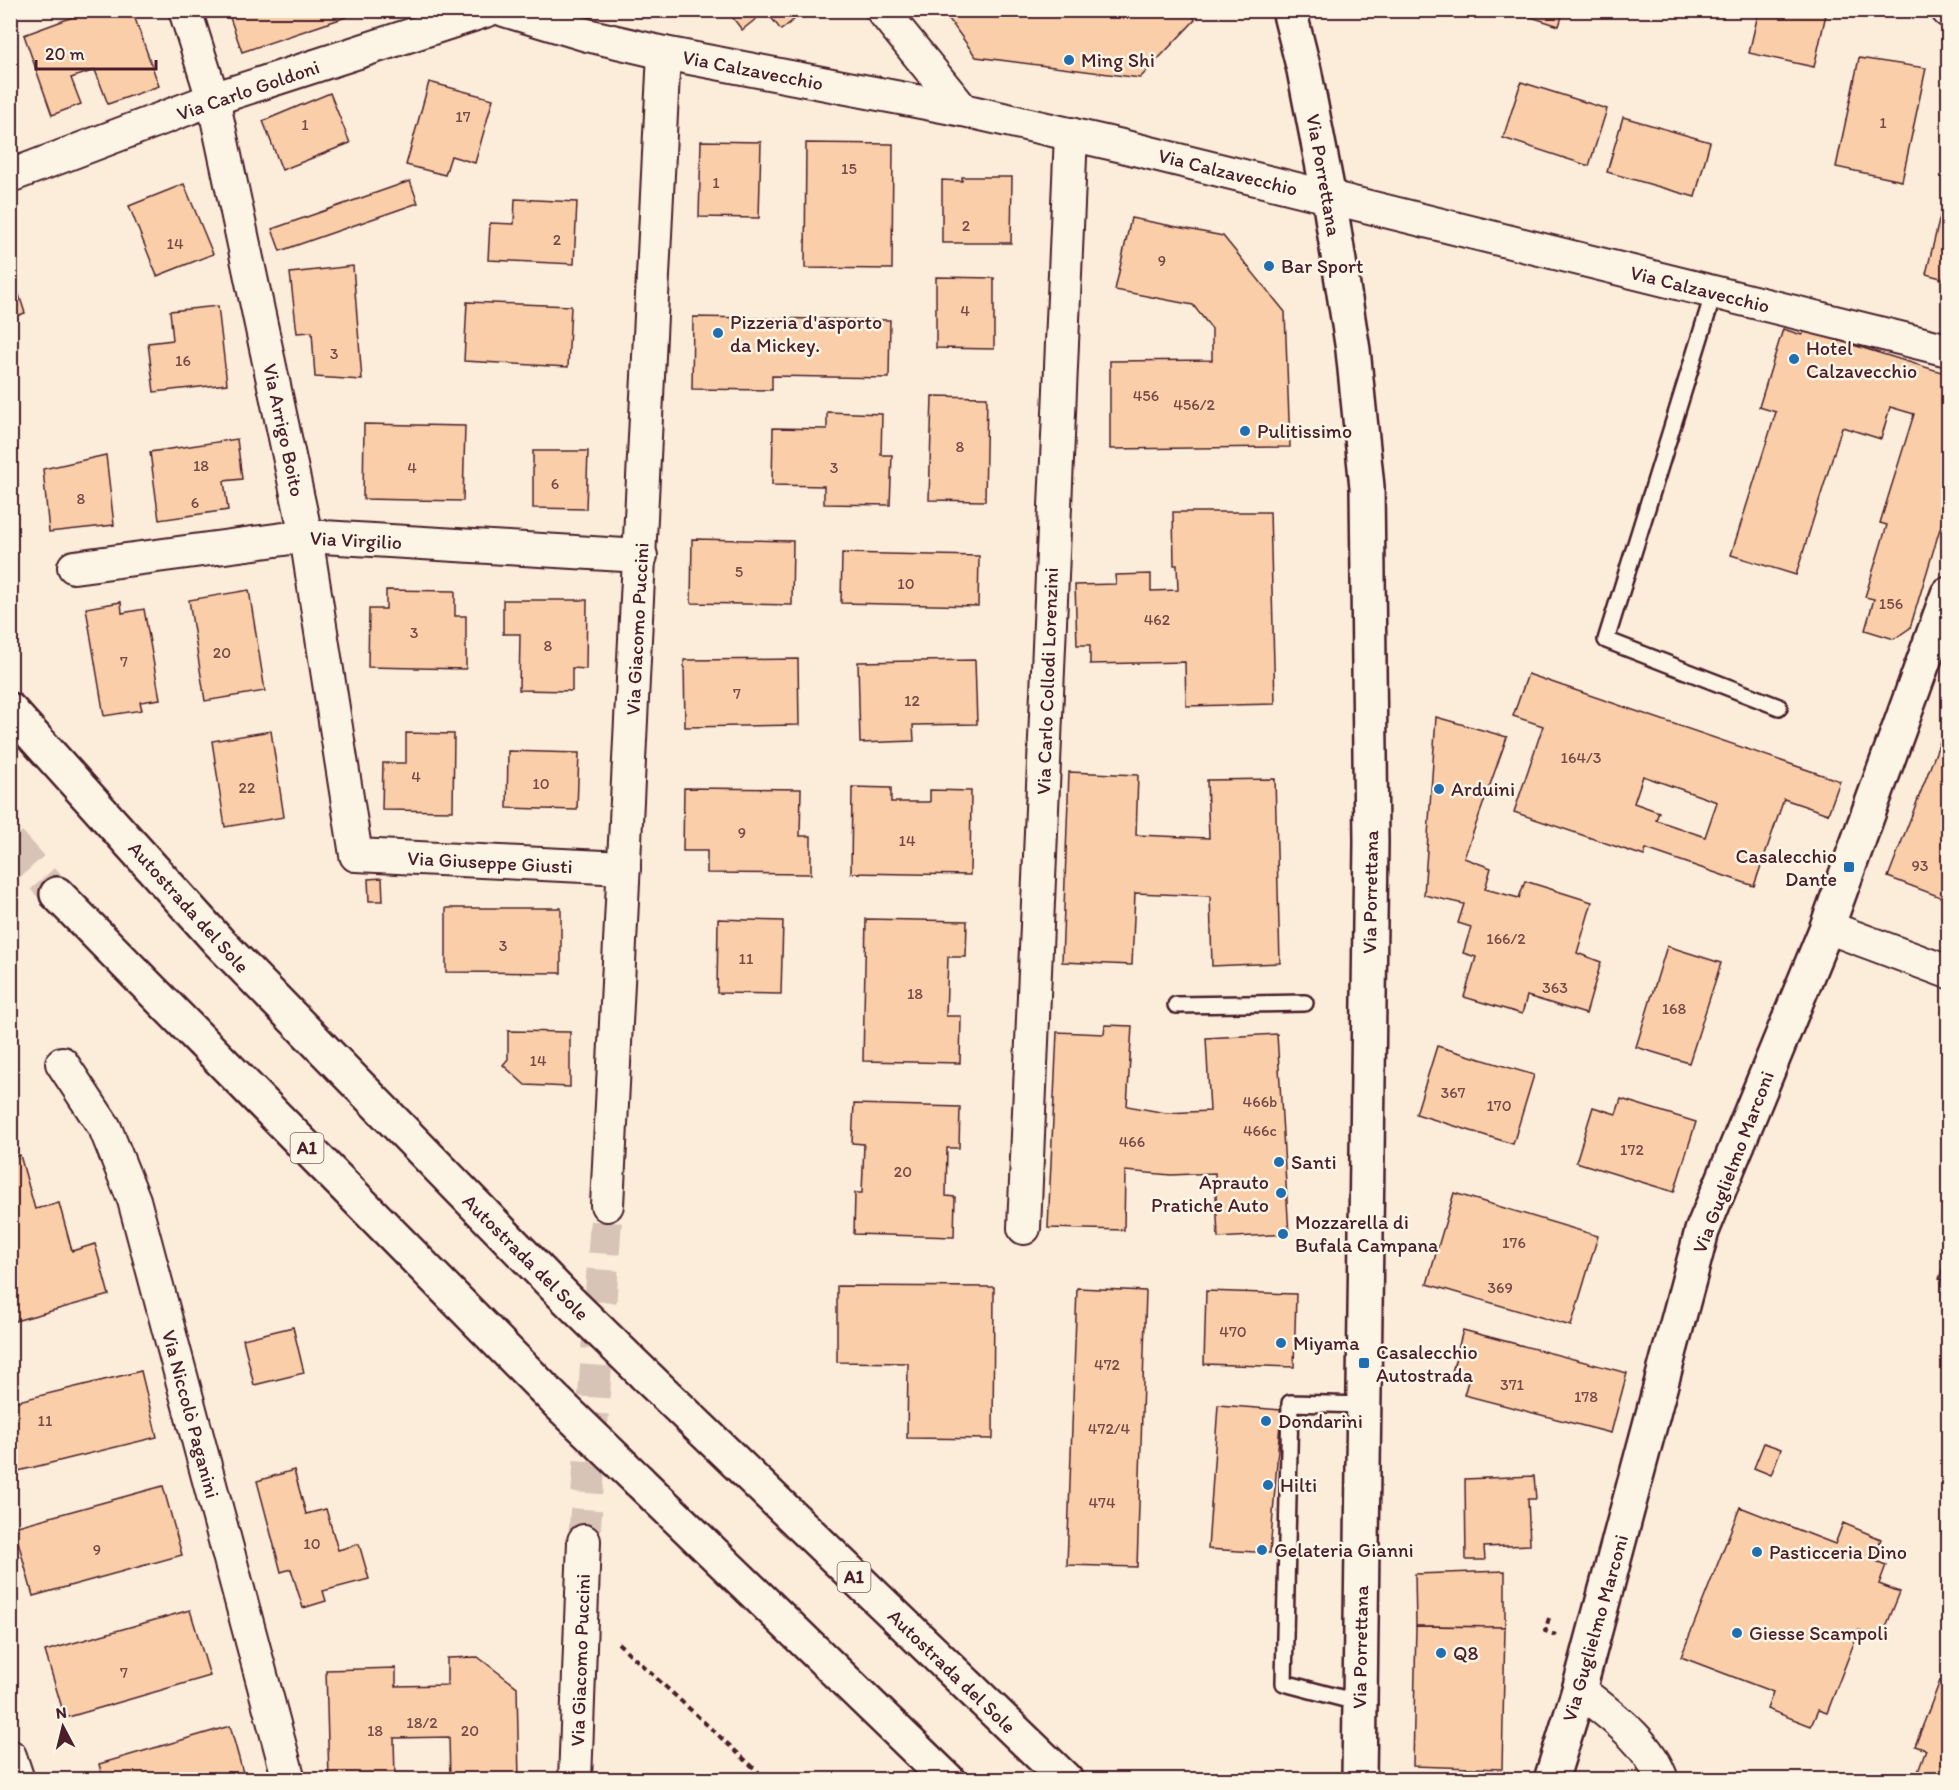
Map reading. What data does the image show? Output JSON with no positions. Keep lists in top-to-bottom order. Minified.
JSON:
{"streets":{"main road":["Via Porrettana","Autostrada del Sole","A1","Via Guglielmo Marconi"],"street":["Via Calzavecchio","Via Carlo Goldoni","Via Arrigo Boito","Via Virgilio","Via Giacomo Puccini","Via Carlo Collodi Lorenzini","Via Giuseppe Giusti","Via Niccolò Paganini"]},"crossings":[["Via Calzavecchio","Via Porrettana"],["Via Calzavecchio","Via Giacomo Puccini"],["Via Calzavecchio","Via Carlo Collodi Lorenzini"],["Via Carlo Goldoni","Via Arrigo Boito"],["Via Arrigo Boito","Via Virgilio"],["Via Arrigo Boito","Via Giuseppe Giusti"],["Via Virgilio","Via Giacomo Puccini"],["Via Giacomo Puccini","Via Giuseppe Giusti"]],"places":{"other":["Ming Shi","Bar Sport","Pizzeria d'asporto da Mickey.","Hotel Calzavecchio","Pulitissimo","Arduini","Santi","Aprauto Pratiche Auto","Mozzarella di Bufala Campana","Miyama","Dondarini","Hilti","Gelateria Gianni","Pasticceria Dino","Giesse Scampoli","Q8"],"transit":["Casalecchio Dante","Casalecchio Autostrada"]},"house_numbers":["17","1","1","15","1","2","2","14","9","4","3","16","456","456/2","8","18","4","3","6","8","6","5","10","156","462","3","8","20","7","7","12","164/3","4","10","22","9","14","93","166/2","3","11","363","18","168","14","367","466b","170","466c","466","172","20","176","369","470","472","371","178","11","472/4","474","10","9","7","18/2","18","20"],"scale_bar":"20 m","north":"top"}
